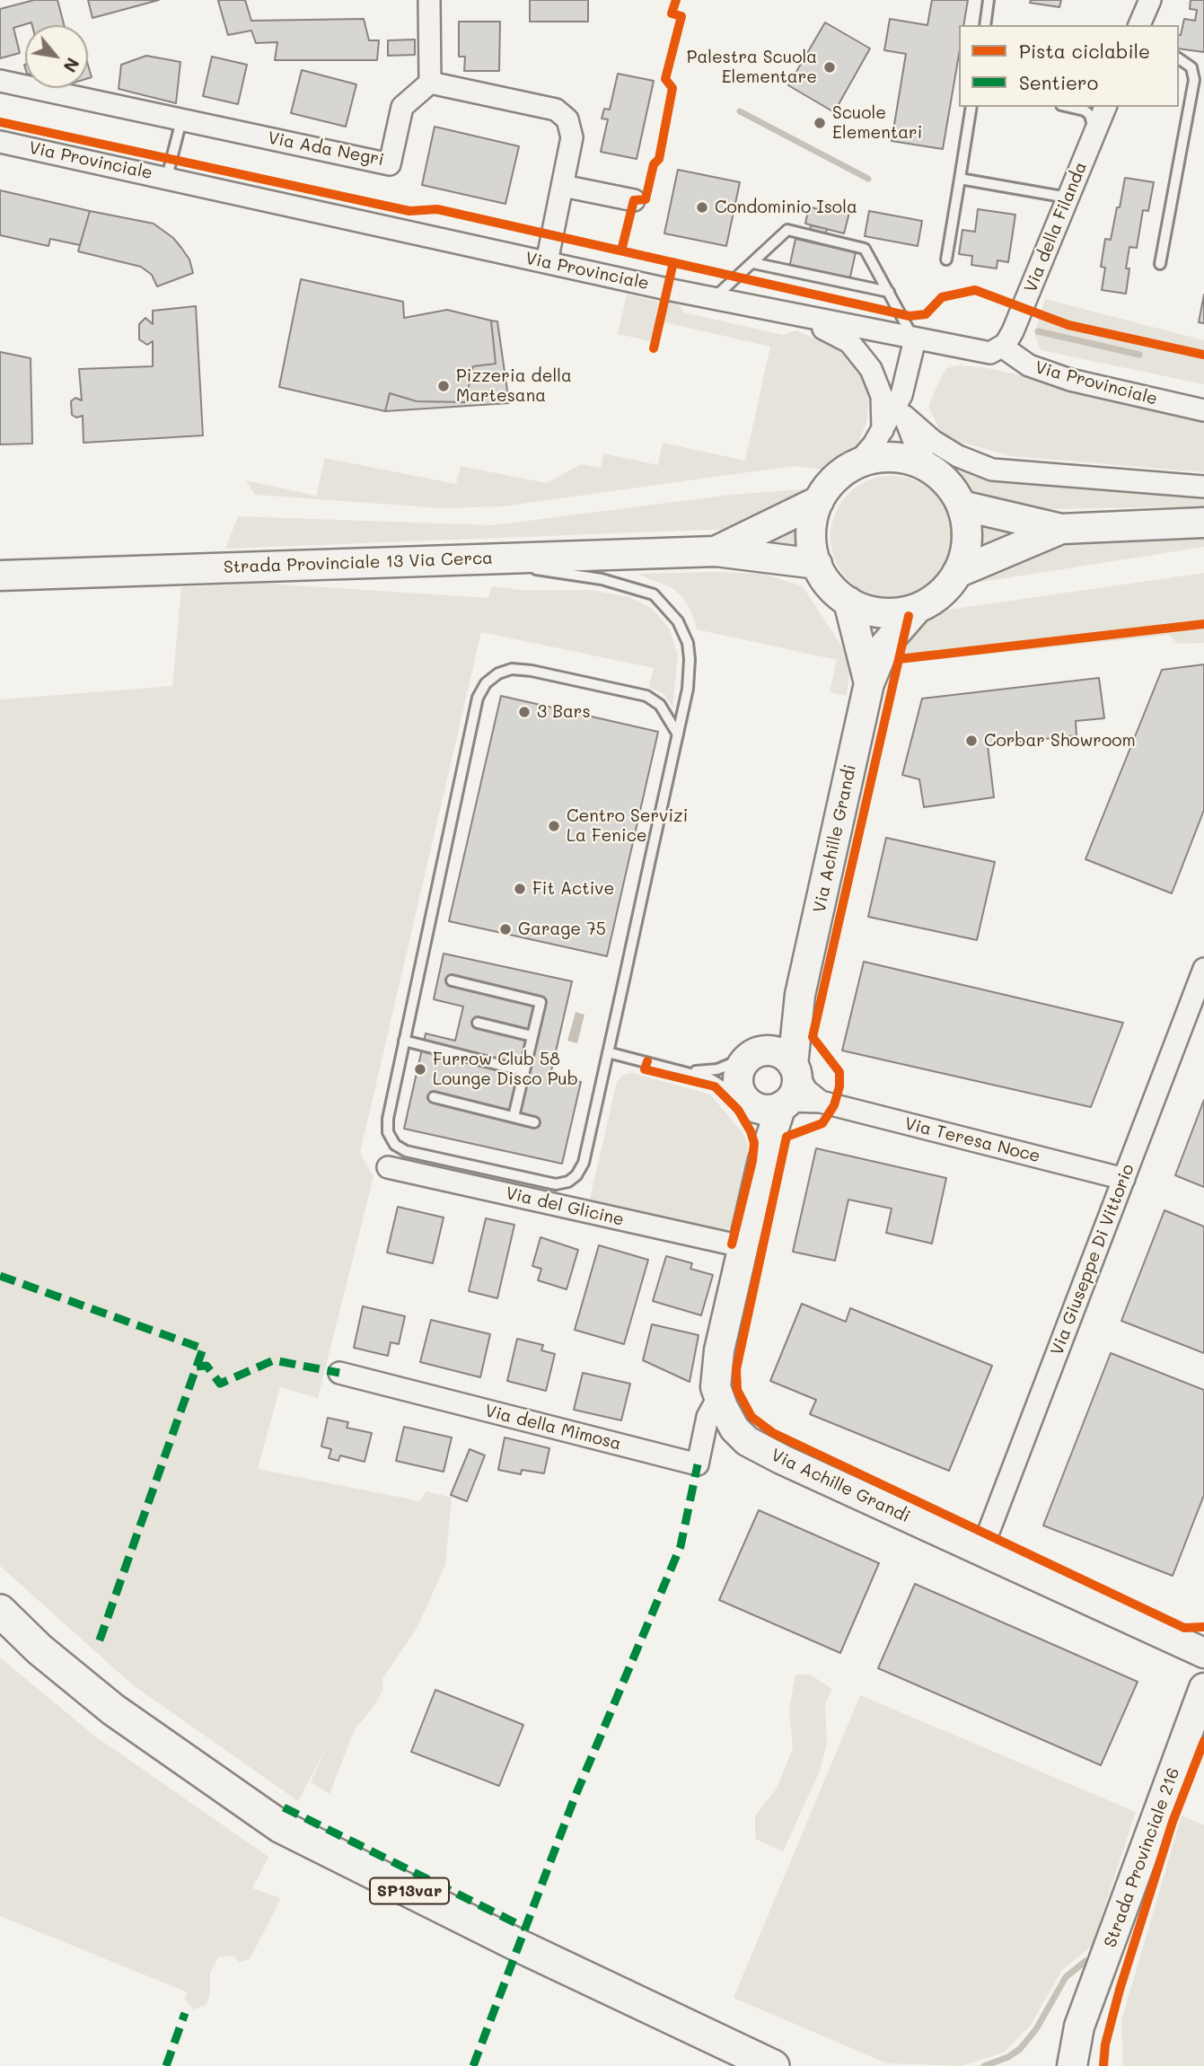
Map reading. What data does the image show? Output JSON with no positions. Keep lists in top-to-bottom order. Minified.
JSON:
{"streets":{"main road":["SP13var"],"street":["Via Ada Negri","Via Provinciale","Via della Filanda","Strada Provinciale 13 Via Cerca","Via Achille Grandi","Via Teresa Noce","Via del Glicine","Via Giuseppe Di Vittorio","Via della Mimosa","Strada Provinciale 216"]},"crossings":[["Via Provinciale","Via della Filanda"],["Strada Provinciale 13 Via Cerca","Via Achille Grandi"],["Via Achille Grandi","Via Teresa Noce"],["Via Achille Grandi","Via del Glicine"],["Via Achille Grandi","Via Giuseppe Di Vittorio"],["Via Achille Grandi","Via della Mimosa"],["Via Teresa Noce","Via Giuseppe Di Vittorio"]],"places":["Palestra Scuola Elementare","Scuole Elementari","Condominio Isola","Pizzeria della Martesana","3 Bars","Corbar Showroom","Centro Servizi La Fenice","Fit Active","Garage 75","Furrow Club 58 Lounge Disco Pub"],"legend":["Pista ciclabile","Sentiero"],"north":"bottom right"}
